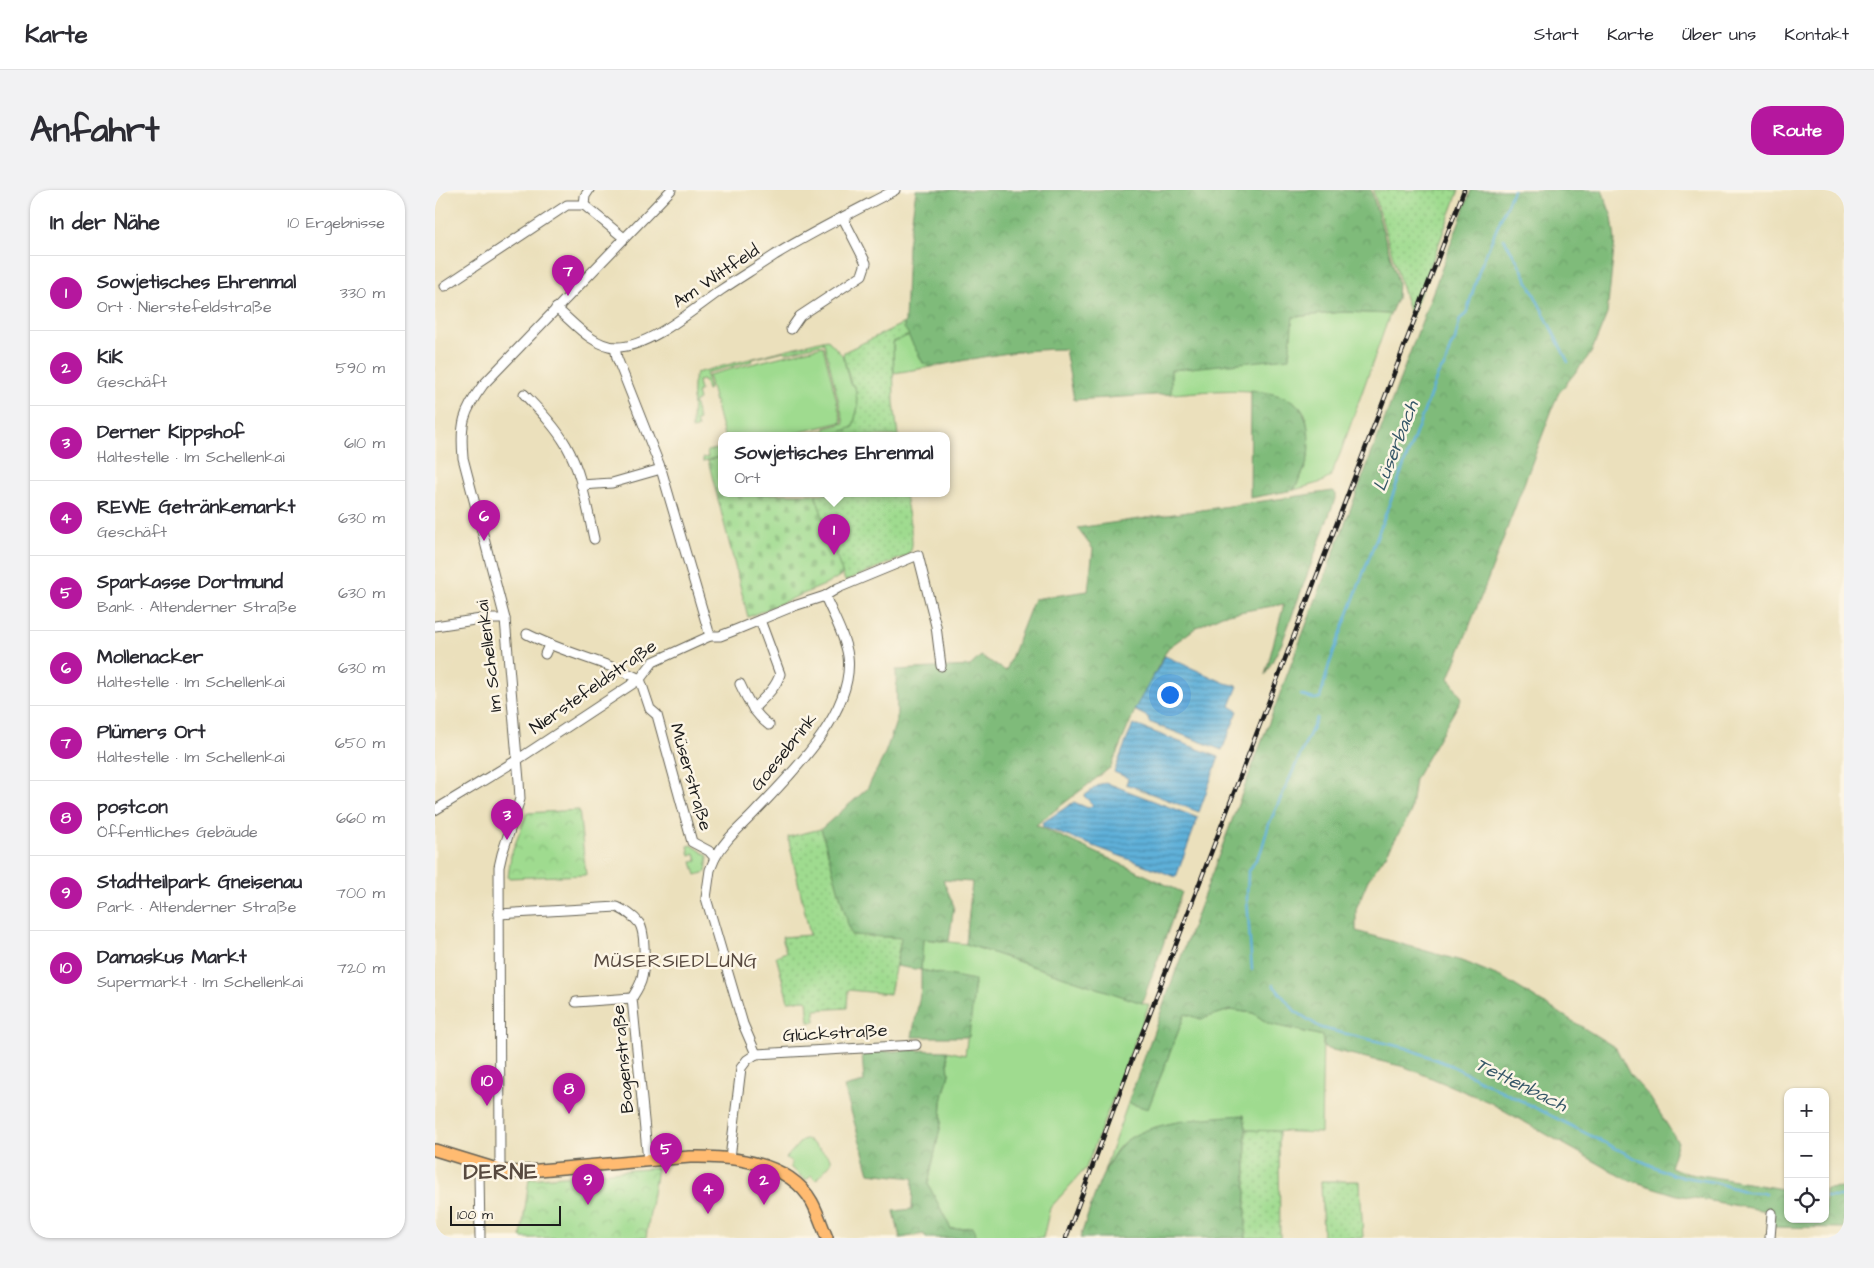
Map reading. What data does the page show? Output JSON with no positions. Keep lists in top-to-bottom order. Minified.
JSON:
{"streets":{"street":["Am Wittfeld","Im Schellenkai","Nierstefeldstraße","Goesebrink","Müserstraße","Glückstraße","Bogenstraße"]},"crossings":[["Im Schellenkai","Nierstefeldstraße"],["Im Schellenkai","Bogenstraße"],["Nierstefeldstraße","Goesebrink"],["Nierstefeldstraße","Müserstraße"],["Goesebrink","Müserstraße"]],"districts":["MÜSERSIEDLUNG","DERNE"],"water":["Lüserbach","Tettenbach"],"scale_bar":"100 m","page":{"header":"Karte","nav":["Start","Karte","Über uns","Kontakt"],"title":"Anfahrt","buttons":"Route","heading":["In der Nähe","10 Ergebnisse"],"list":[{"mark":"1","name":"Sowjetisches Ehrenmal","note":"Ort · Nierstefeldstraße","value":"330 m"},{"mark":"2","name":"KiK","note":"Geschäft","value":"590 m"},{"mark":"3","name":"Derner Kippshof","note":"Haltestelle · Im Schellenkai","value":"610 m"},{"mark":"4","name":"REWE Getränkemarkt","note":"Geschäft","value":"630 m"},{"mark":"5","name":"Sparkasse Dortmund","note":"Bank · Altenderner Straße","value":"630 m"},{"mark":"6","name":"Mollenacker","note":"Haltestelle · Im Schellenkai","value":"630 m"},{"mark":"7","name":"Plümers Ort","note":"Haltestelle · Im Schellenkai","value":"650 m"},{"mark":"8","name":"postcon","note":"Öffentliches Gebäude","value":"660 m"},{"mark":"9","name":"Stadtteilpark Gneisenau","note":"Park · Altenderner Straße","value":"700 m"},{"mark":"10","name":"Damaskus Markt","note":"Supermarkt · Im Schellenkai","value":"720 m"}],"pins":["7","6","1","3","10","8","5","2","9","4"],"popup":["Sowjetisches Ehrenmal","Ort"],"map_buttons":["+","−"],"scale":"100 m"}}
